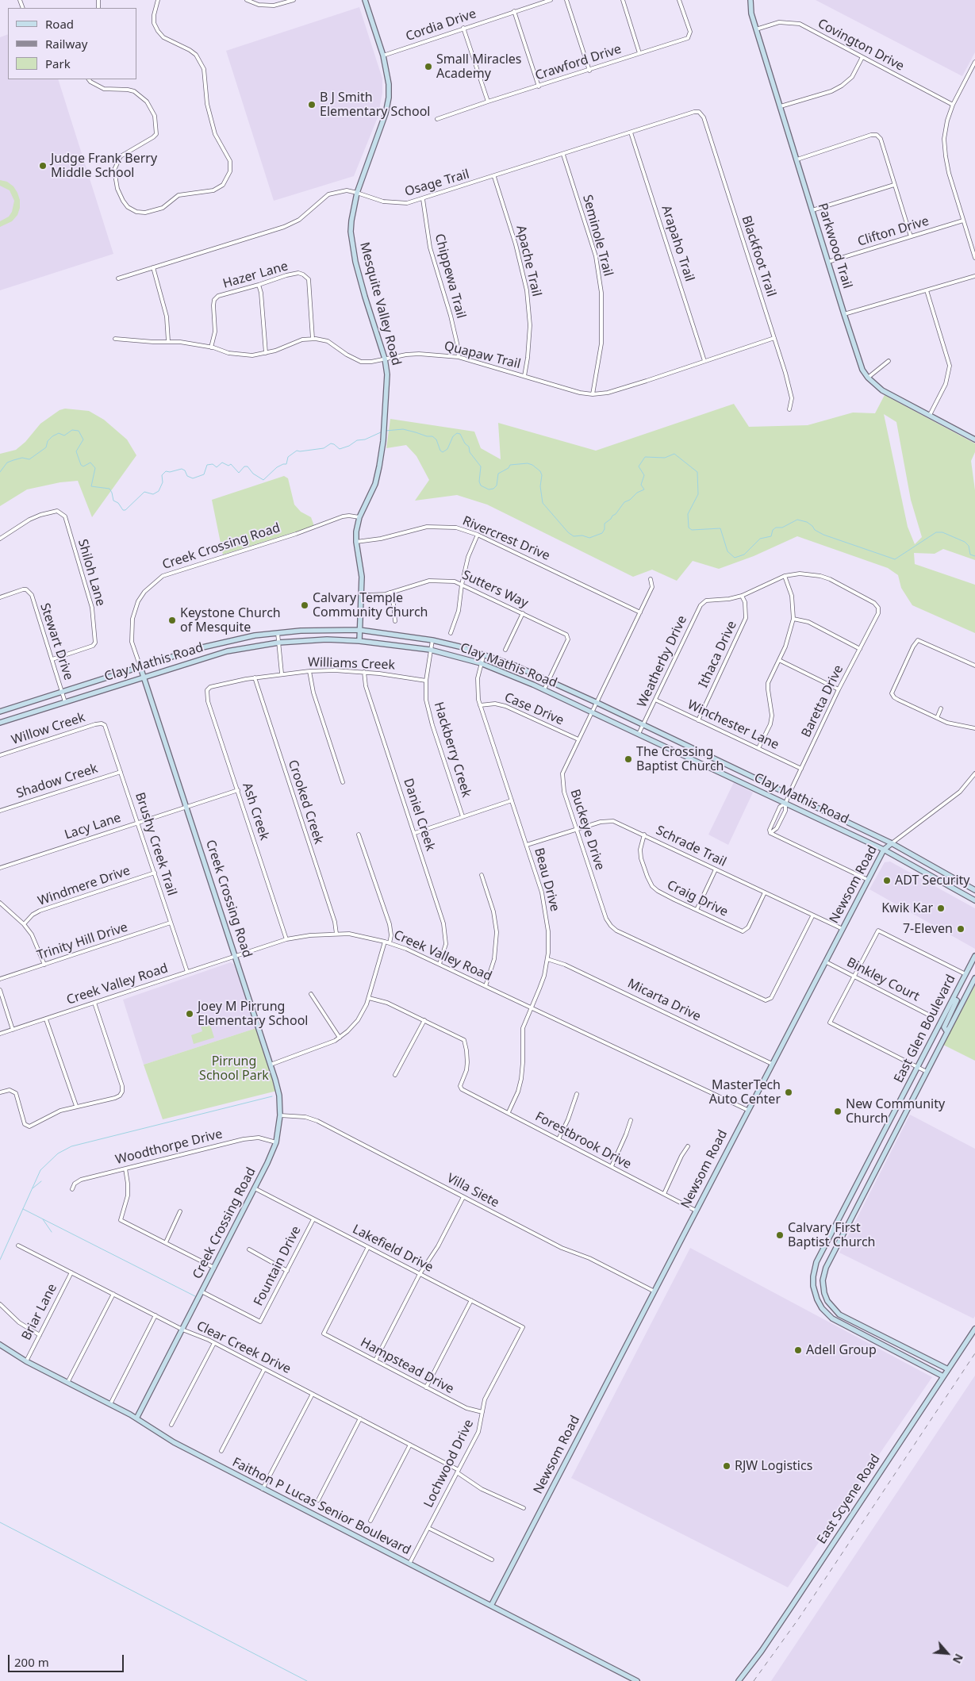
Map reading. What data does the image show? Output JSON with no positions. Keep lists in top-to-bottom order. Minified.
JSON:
{"streets":{"street":["Cordia Drive","Covington Drive","Crawford Drive","Osage Trail","Clifton Drive","Seminole Trail","Arapaho Trail","Parkwood Trail","Blackfoot Trail","Apache Trail","Hazer Lane","Chippewa Trail","Mesquite Valley Road","Quapaw Trail","Rivercrest Drive","Creek Crossing Road","Shiloh Lane","Sutters Way","Stewart Drive","Ithaca Drive","Weatherby Drive","Clay Mathis Road","Williams Creek","Baretta Drive","Case Drive","Winchester Lane","Willow Creek","Hackberry Creek","Shadow Creek","Crooked Creek","Ash Creek","Daniel Creek","Lacy Lane","Buckeye Drive","Brushy Creek Trail","Schrade Trail","Beau Drive","Newsom Road","Windmere Drive","Craig Drive","Trinity Hill Drive","Creek Valley Road","Binkley Court","Micarta Drive","East Glen Boulevard","Forestbrook Drive","Woodthorpe Drive","Villa Siete","Lakefield Drive","Fountain Drive","Briar Lane","Clear Creek Drive","Hampstead Drive","Lochwood Drive","East Scyene Road","Faithon P Lucas Senior Boulevard"]},"crossings":[["Cordia Drive","Mesquite Valley Road"],["Covington Drive","Parkwood Trail"],["Osage Trail","Seminole Trail"],["Osage Trail","Arapaho Trail"],["Osage Trail","Blackfoot Trail"],["Osage Trail","Apache Trail"],["Osage Trail","Chippewa Trail"],["Osage Trail","Mesquite Valley Road"],["Clifton Drive","Parkwood Trail"],["Seminole Trail","Quapaw Trail"],["Arapaho Trail","Quapaw Trail"],["Blackfoot Trail","Quapaw Trail"],["Apache Trail","Quapaw Trail"],["Hazer Lane","Quapaw Trail"],["Chippewa Trail","Quapaw Trail"],["Mesquite Valley Road","Quapaw Trail"],["Mesquite Valley Road","Rivercrest Drive"],["Mesquite Valley Road","Creek Crossing Road"],["Mesquite Valley Road","Sutters Way"],["Mesquite Valley Road","Clay Mathis Road"],["Rivercrest Drive","Buckeye Drive"],["Creek Crossing Road","Clay Mathis Road"],["Creek Crossing Road","Lacy Lane"],["Creek Crossing Road","Creek Valley Road"],["Creek Crossing Road","Woodthorpe Drive"],["Creek Crossing Road","Villa Siete"],["Creek Crossing Road","Lakefield Drive"],["Creek Crossing Road","Fountain Drive"],["Creek Crossing Road","Clear Creek Drive"],["Creek Crossing Road","Faithon P Lucas Senior Boulevard"],["Shiloh Lane","Stewart Drive"],["Sutters Way","Clay Mathis Road"],["Stewart Drive","Clay Mathis Road"],["Ithaca Drive","Weatherby Drive"],["Ithaca Drive","Winchester Lane"],["Weatherby Drive","Clay Mathis Road"],["Weatherby Drive","Winchester Lane"],["Clay Mathis Road","Baretta Drive"],["Clay Mathis Road","Hackberry Creek"],["Clay Mathis Road","Buckeye Drive"],["Clay Mathis Road","Beau Drive"],["Clay Mathis Road","Newsom Road"],["Williams Creek","Hackberry Creek"],["Williams Creek","Crooked Creek"],["Williams Creek","Ash Creek"],["Williams Creek","Daniel Creek"],["Baretta Drive","Winchester Lane"],["Case Drive","Buckeye Drive"],["Case Drive","Beau Drive"],["Willow Creek","Brushy Creek Trail"],["Shadow Creek","Brushy Creek Trail"],["Crooked Creek","Creek Valley Road"],["Ash Creek","Lacy Lane"],["Ash Creek","Creek Valley Road"],["Daniel Creek","Creek Valley Road"],["Lacy Lane","Brushy Creek Trail"],["Buckeye Drive","Schrade Trail"],["Brushy Creek Trail","Windmere Drive"],["Brushy Creek Trail","Trinity Hill Drive"],["Brushy Creek Trail","Creek Valley Road"],["Schrade Trail","Beau Drive"],["Schrade Trail","Newsom Road"],["Schrade Trail","Craig Drive"],["Beau Drive","Creek Valley Road"],["Beau Drive","Micarta Drive"],["Beau Drive","Forestbrook Drive"],["Newsom Road","Creek Valley Road"],["Newsom Road","Binkley Court"],["Newsom Road","Micarta Drive"],["Newsom Road","Forestbrook Drive"],["Newsom Road","Villa Siete"],["Newsom Road","Faithon P Lucas Senior Boulevard"],["East Glen Boulevard","East Scyene Road"],["Lakefield Drive","Fountain Drive"],["Lakefield Drive","Hampstead Drive"],["Lakefield Drive","Lochwood Drive"],["Briar Lane","Clear Creek Drive"],["Briar Lane","Faithon P Lucas Senior Boulevard"],["Clear Creek Drive","Lochwood Drive"],["Hampstead Drive","Lochwood Drive"],["Lochwood Drive","Faithon P Lucas Senior Boulevard"]],"parks":["Pirrung School Park"],"places":["Small Miracles Academy","B J Smith Elementary School","Judge Frank Berry Middle School","Calvary Temple Community Church","Keystone Church of Mesquite","The Crossing Baptist Church","ADT Security","Kwik Kar","7-Eleven","Joey M Pirrung Elementary School","MasterTech Auto Center","New Community Church","Calvary First Baptist Church","Adell Group","RJW Logistics"],"legend":["Road","Railway","Park"],"scale_bar":"200 m","north":"bottom right"}
